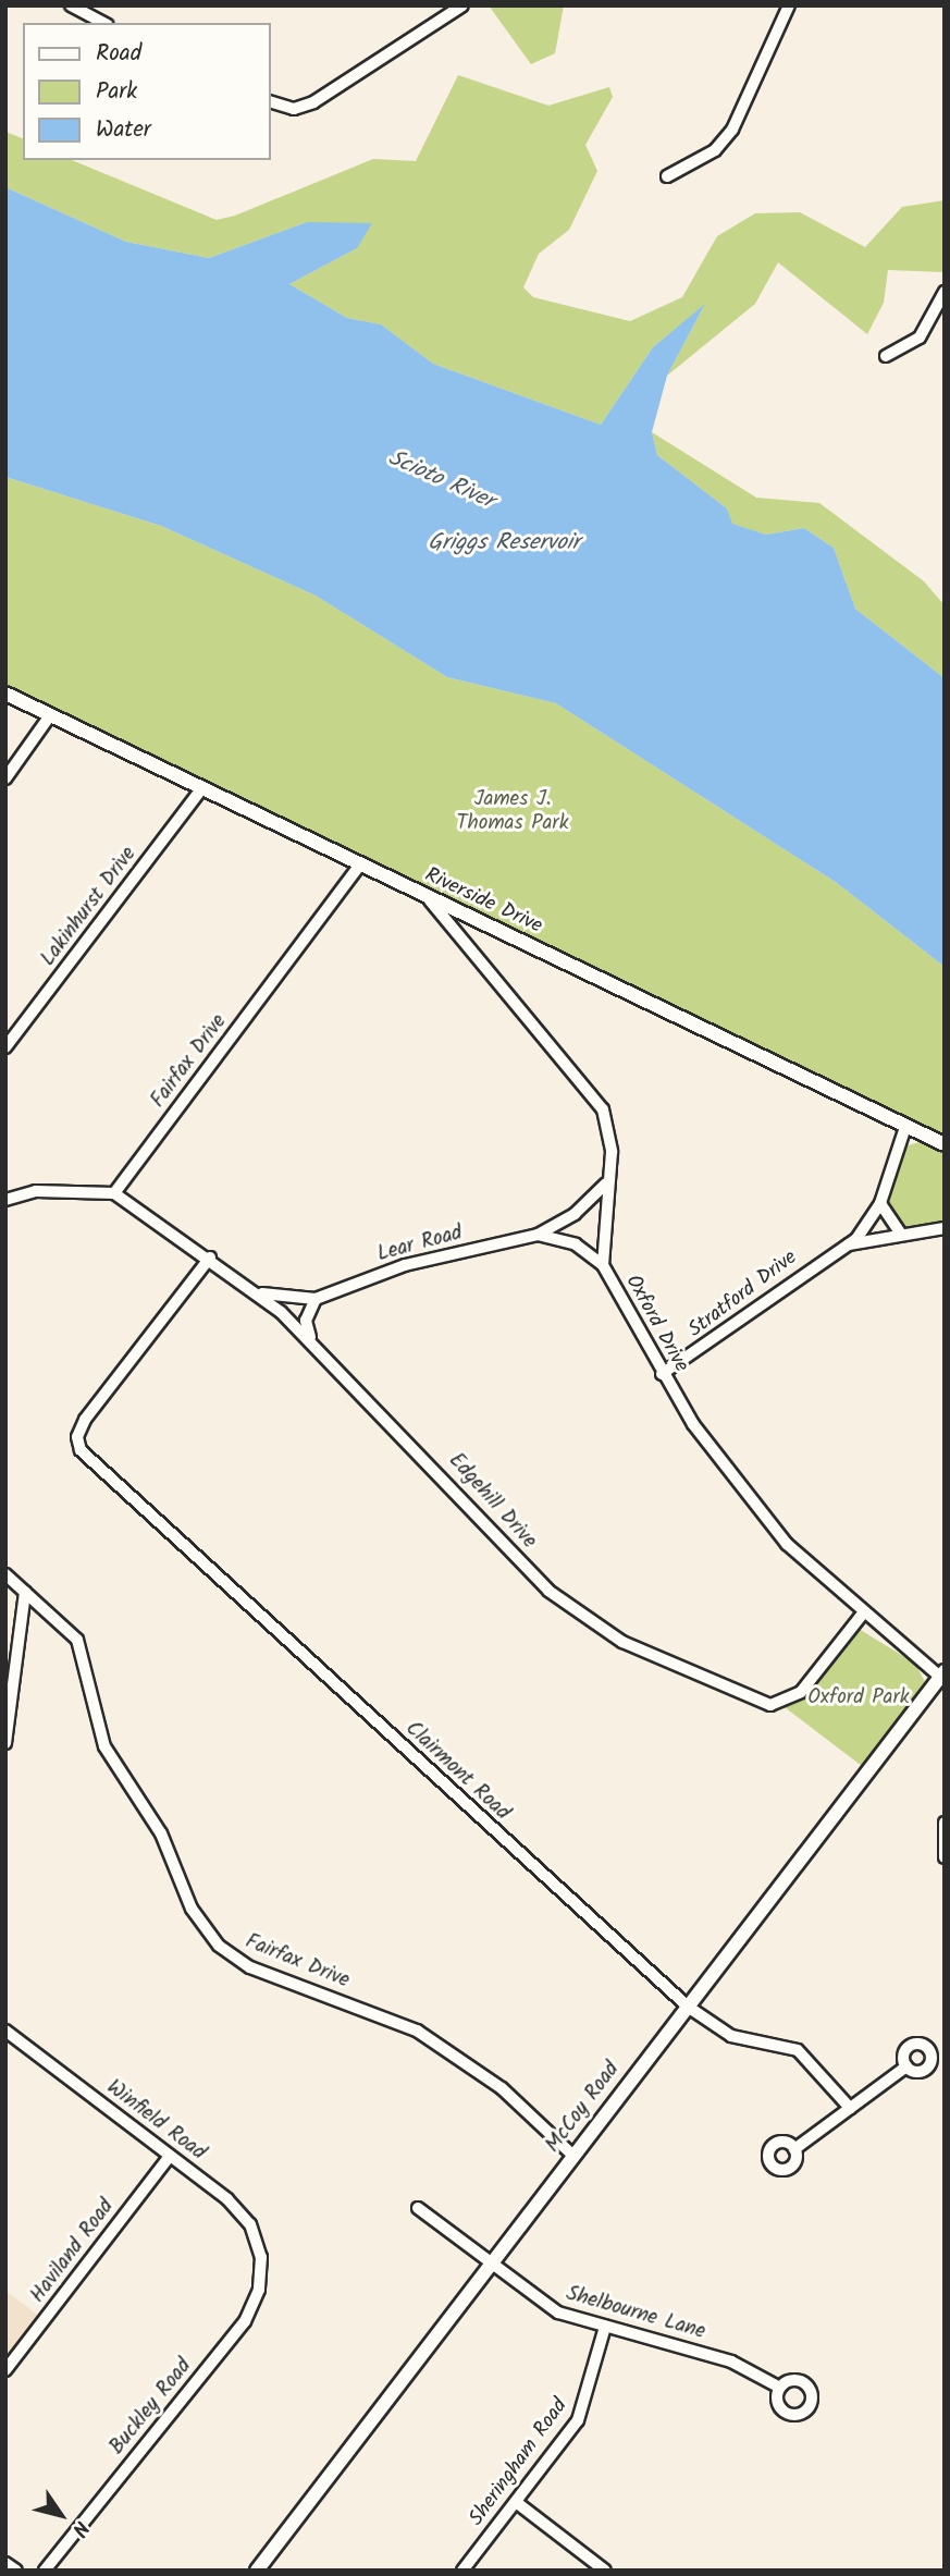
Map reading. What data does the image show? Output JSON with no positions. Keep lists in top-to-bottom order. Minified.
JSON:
{"streets":{"main road":["Riverside Drive","McCoy Road"],"street":["Lakinhurst Drive","Fairfax Drive","Lear Road","Stratford Drive","Oxford Drive","Edgehill Drive","Clairmont Road","Winfield Road","Haviland Road","Shelbourne Lane","Buckley Road","Sheringham Road"]},"crossings":[["Riverside Drive","Lakinhurst Drive"],["Riverside Drive","Fairfax Drive"],["Riverside Drive","Stratford Drive"],["Riverside Drive","Oxford Drive"],["Fairfax Drive","Edgehill Drive"],["Fairfax Drive","McCoy Road"],["Lear Road","Oxford Drive"],["Lear Road","Edgehill Drive"],["Stratford Drive","Oxford Drive"],["Oxford Drive","Edgehill Drive"],["Oxford Drive","McCoy Road"],["Edgehill Drive","Clairmont Road"],["Clairmont Road","McCoy Road"],["McCoy Road","Shelbourne Lane"],["Winfield Road","Haviland Road"],["Winfield Road","Buckley Road"],["Shelbourne Lane","Sheringham Road"]],"water":["Scioto River","Griggs Reservoir"],"parks":["James J. Thomas Park","Oxford Park"],"legend":["Road","Park","Water"],"north":"bottom right"}
